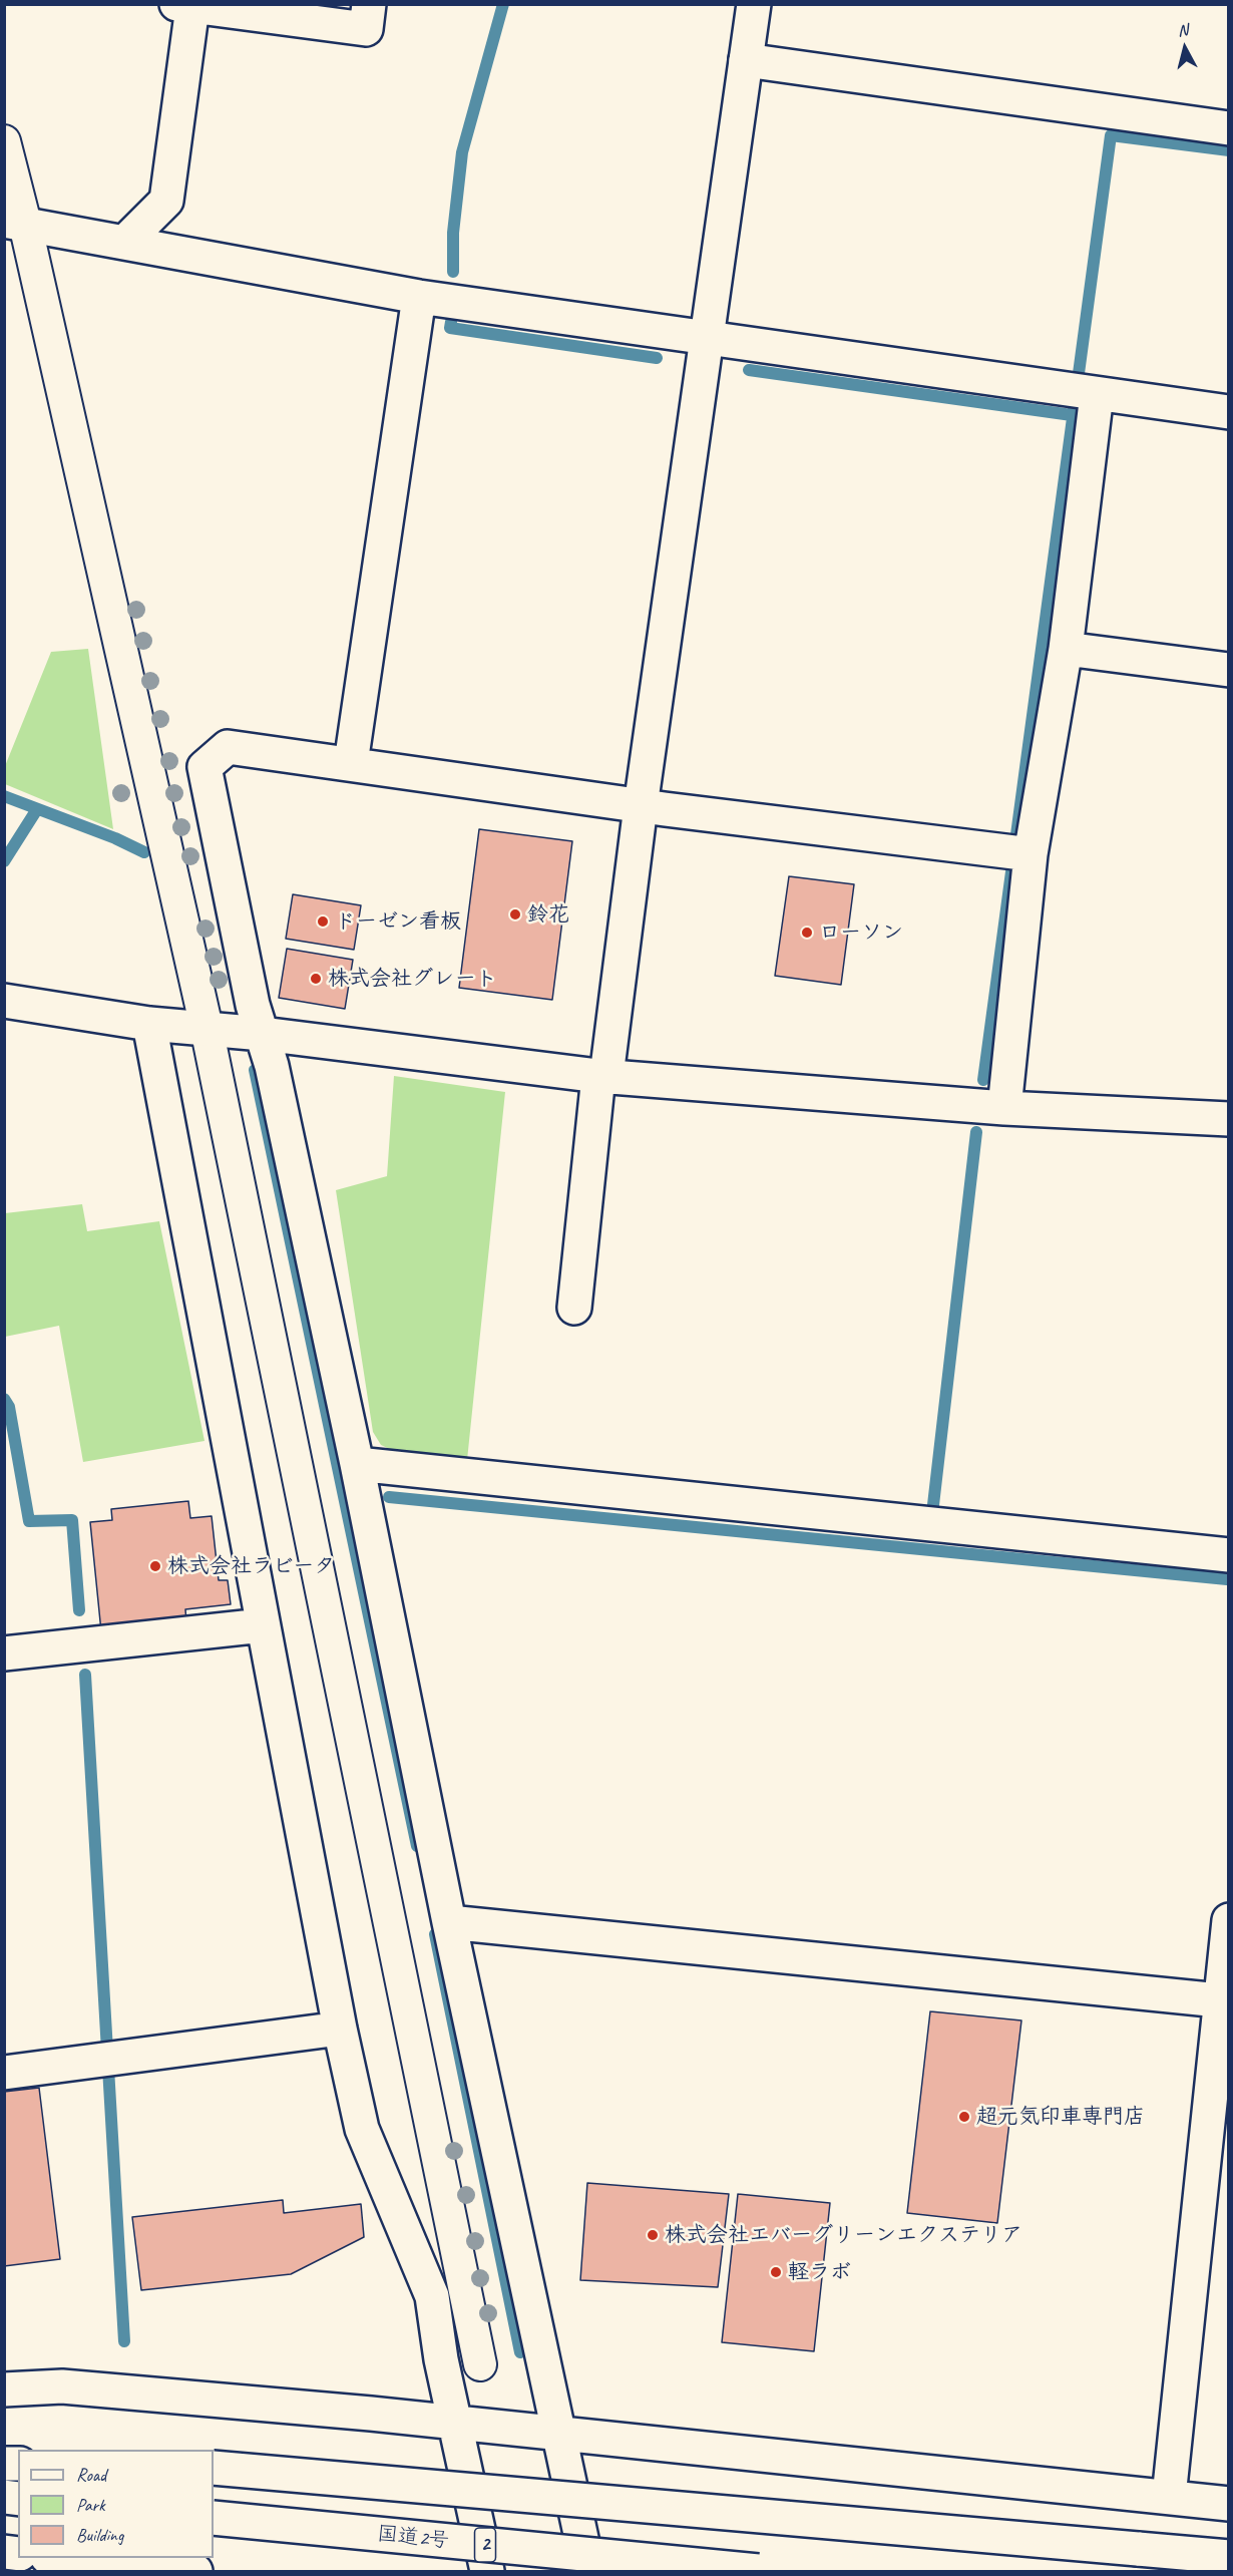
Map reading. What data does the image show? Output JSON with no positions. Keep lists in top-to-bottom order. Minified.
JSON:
{"streets":{"main road":["国道2号","2"]},"places":["鈴花","ドーゼン看板","ローソン","株式会社グレート","株式会社ラビータ","超元気印車専門店","株式会社エバーグリーンエクステリア","軽ラボ"],"legend":["Road","Park","Building"],"north":"top"}
